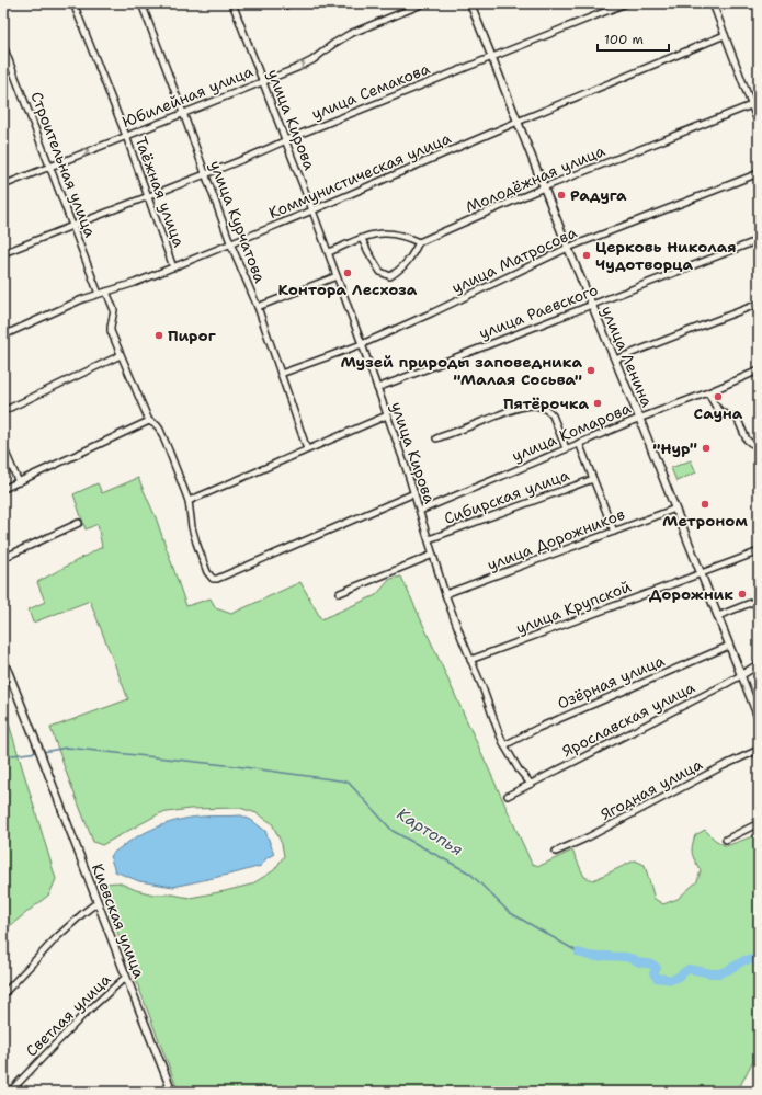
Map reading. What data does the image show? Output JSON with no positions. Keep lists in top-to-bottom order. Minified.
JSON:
{"streets":{"main road":["улица Ленина","Ярославская улица","Киевская улица"],"street":["улица Семакова","Юбилейная улица","улица Кирова","Строительная улица","Коммунистическая улица","Молодёжная улица","Таёжная улица","улица Курчатова","улица Матросова","улица Раевского","улица Комарова","Сибирская улица","улица Дорожников","улица Крупской","Озёрная улица","Ягодная улица","Светлая улица"]},"crossings":[["улица Семакова","улица Кирова"],["улица Семакова","Строительная улица"],["улица Семакова","Таёжная улица"],["улица Семакова","улица Курчатова"],["улица Семакова","улица Ленина"],["Юбилейная улица","улица Кирова"],["Юбилейная улица","Строительная улица"],["Юбилейная улица","Таёжная улица"],["Юбилейная улица","улица Курчатова"],["улица Кирова","Коммунистическая улица"],["улица Кирова","улица Матросова"],["улица Кирова","улица Раевского"],["улица Кирова","улица Комарова"],["улица Кирова","Сибирская улица"],["улица Кирова","улица Дорожников"],["улица Кирова","улица Крупской"],["улица Кирова","Озёрная улица"],["улица Кирова","Ярославская улица"],["Строительная улица","Коммунистическая улица"],["Коммунистическая улица","Таёжная улица"],["Коммунистическая улица","улица Курчатова"],["Коммунистическая улица","улица Ленина"],["Молодёжная улица","улица Ленина"],["улица Курчатова","улица Матросова"],["улица Матросова","улица Ленина"],["улица Раевского","улица Ленина"],["улица Ленина","улица Комарова"],["улица Ленина","улица Дорожников"],["улица Ленина","улица Крупской"],["улица Ленина","Озёрная улица"],["улица Ленина","Ярославская улица"],["Киевская улица","Светлая улица"]],"one_way":["Юбилейная улица"],"water":["Картопья"],"places":["Радуга","Церковь Николая Чудотворца","Контора Лесхоза","Пирог","Музей природы заповедника \"Малая Сосьва\"","Сауна","Пятёрочка","\"Нур\"","Метроном","Дорожник"],"scale_bar":"100 m"}
